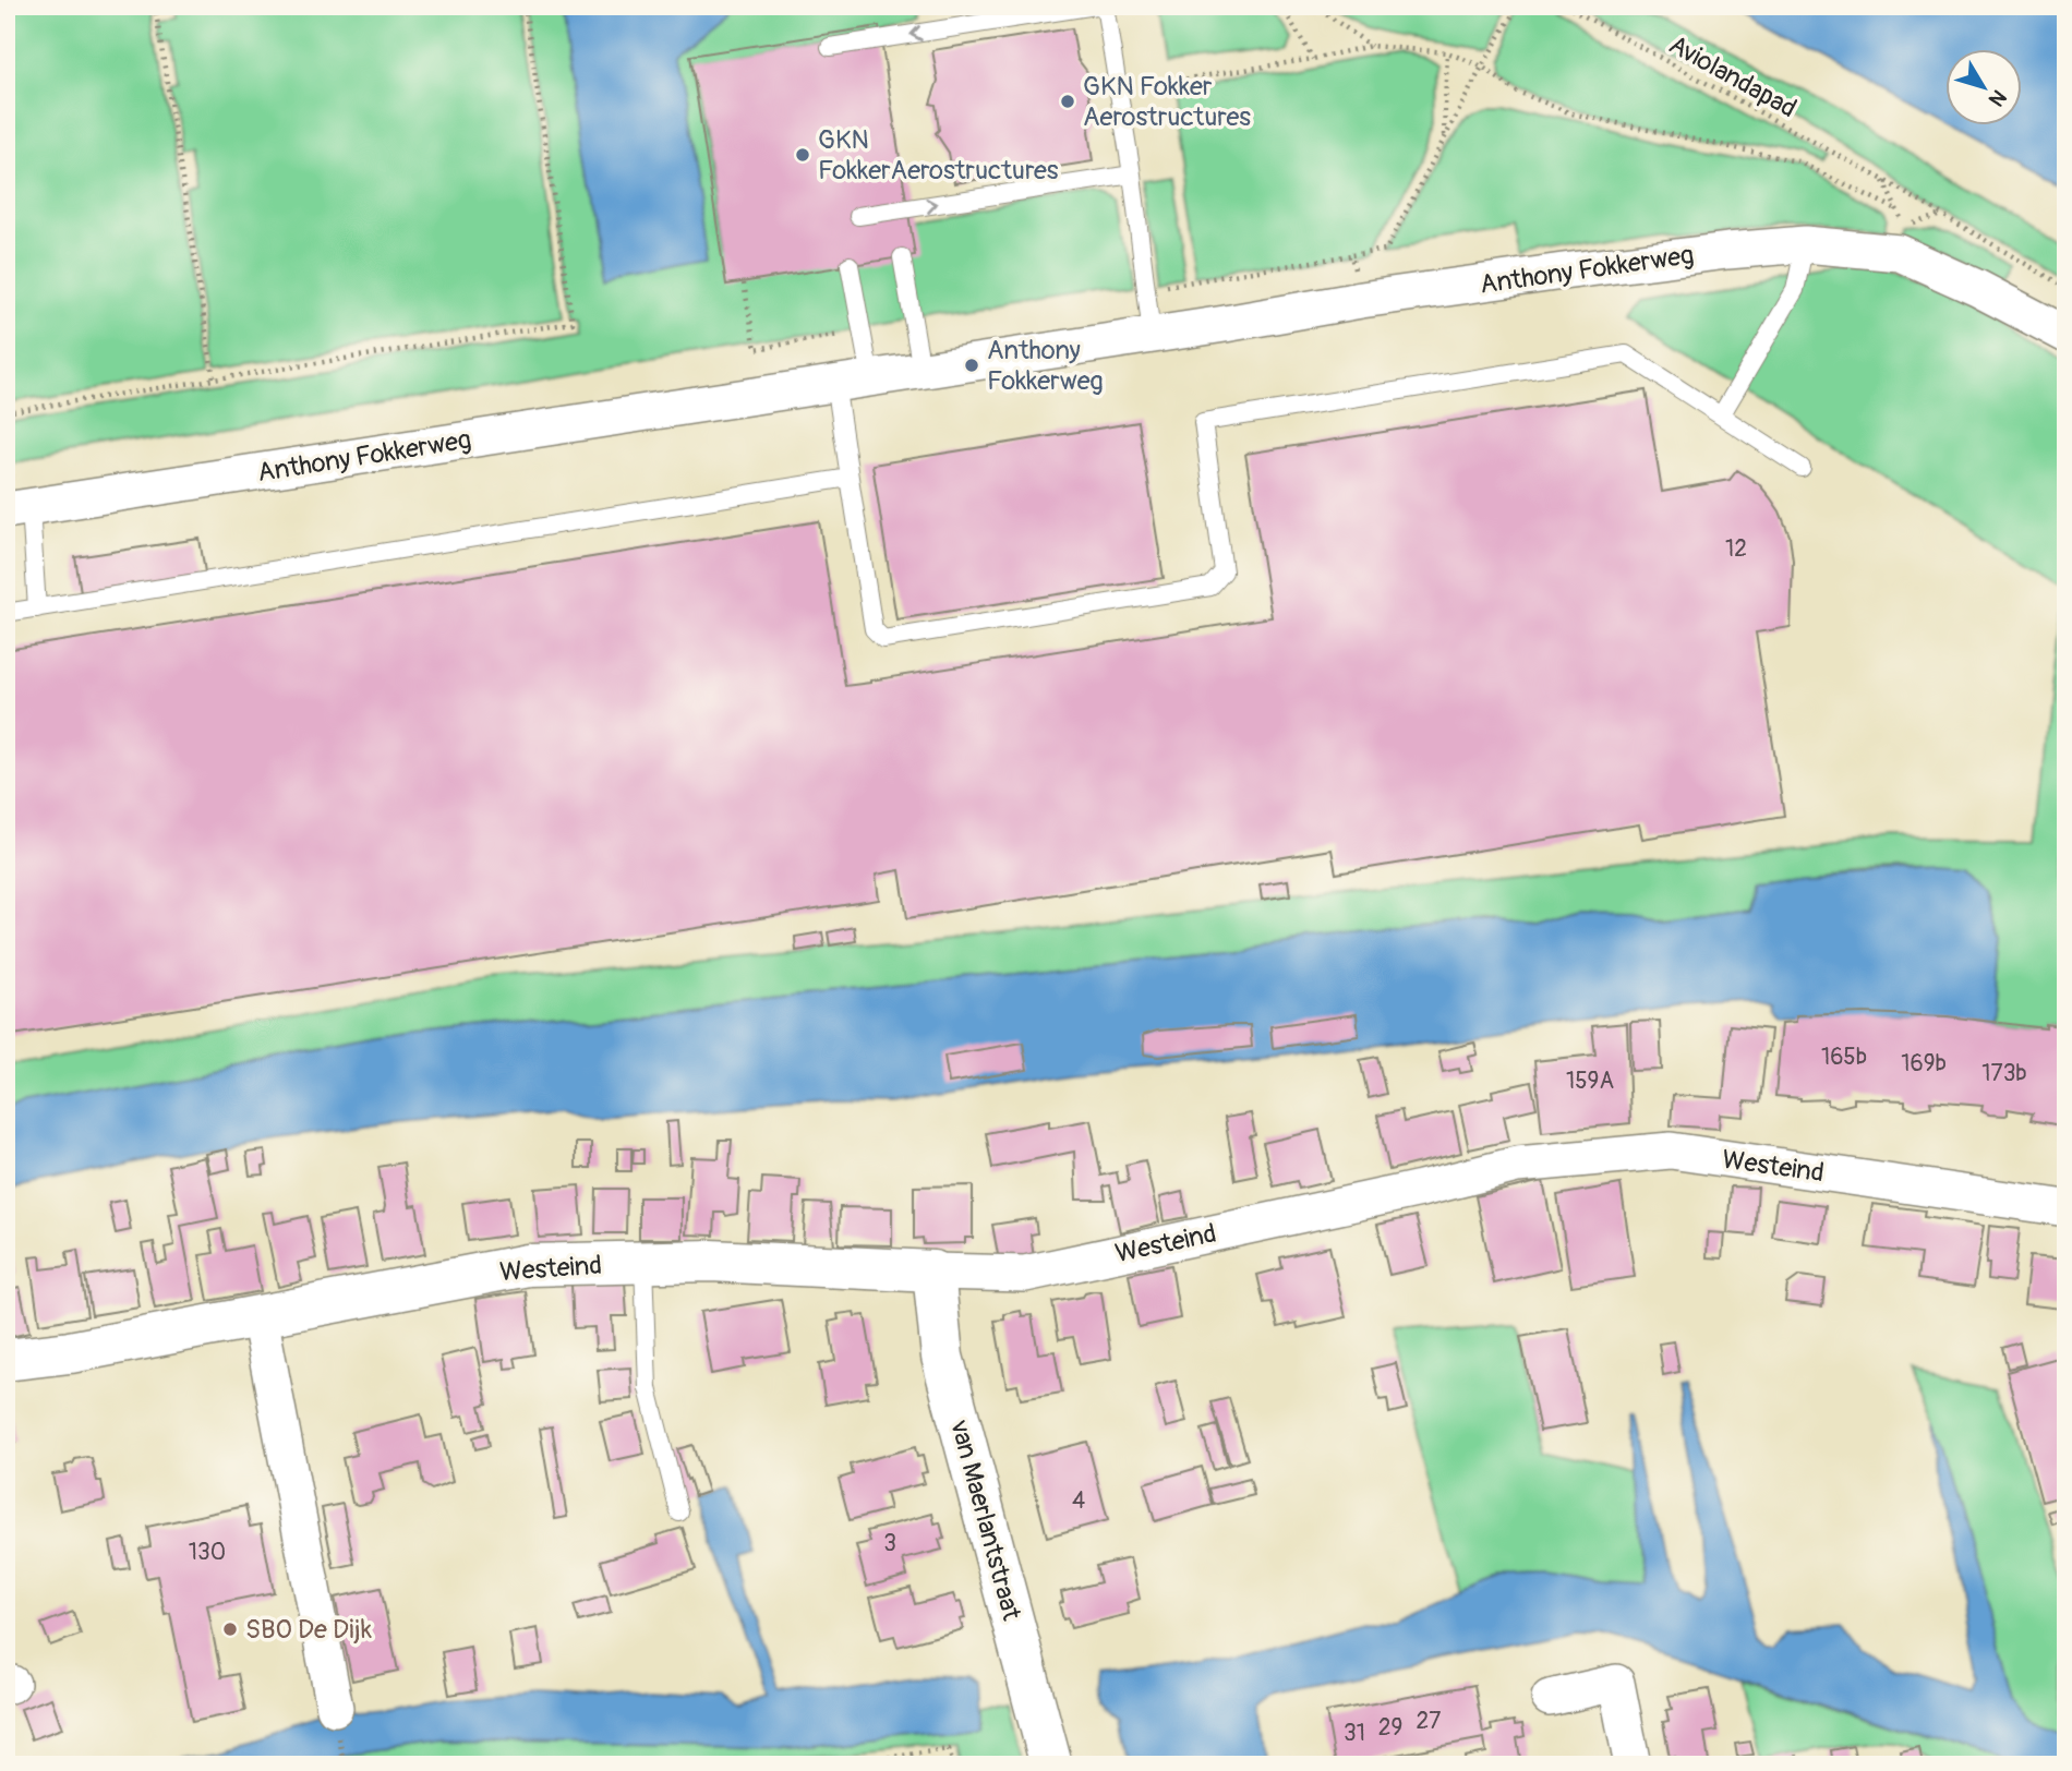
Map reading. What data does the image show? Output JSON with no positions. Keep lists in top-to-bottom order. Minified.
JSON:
{"streets":{"street":["Anthony Fokkerweg","Westeind","van Maerlantstraat"],"path":["Aviolandapad"]},"crossings":[["Westeind","van Maerlantstraat"]],"places":["GKN Fokker Aerostructures","GKN FokkerAerostructures","Anthony Fokkerweg","SBO De Dijk"],"house_numbers":["12","165b","169b","173b","159A","4","3","130","27","29","31"],"north":"bottom right"}
